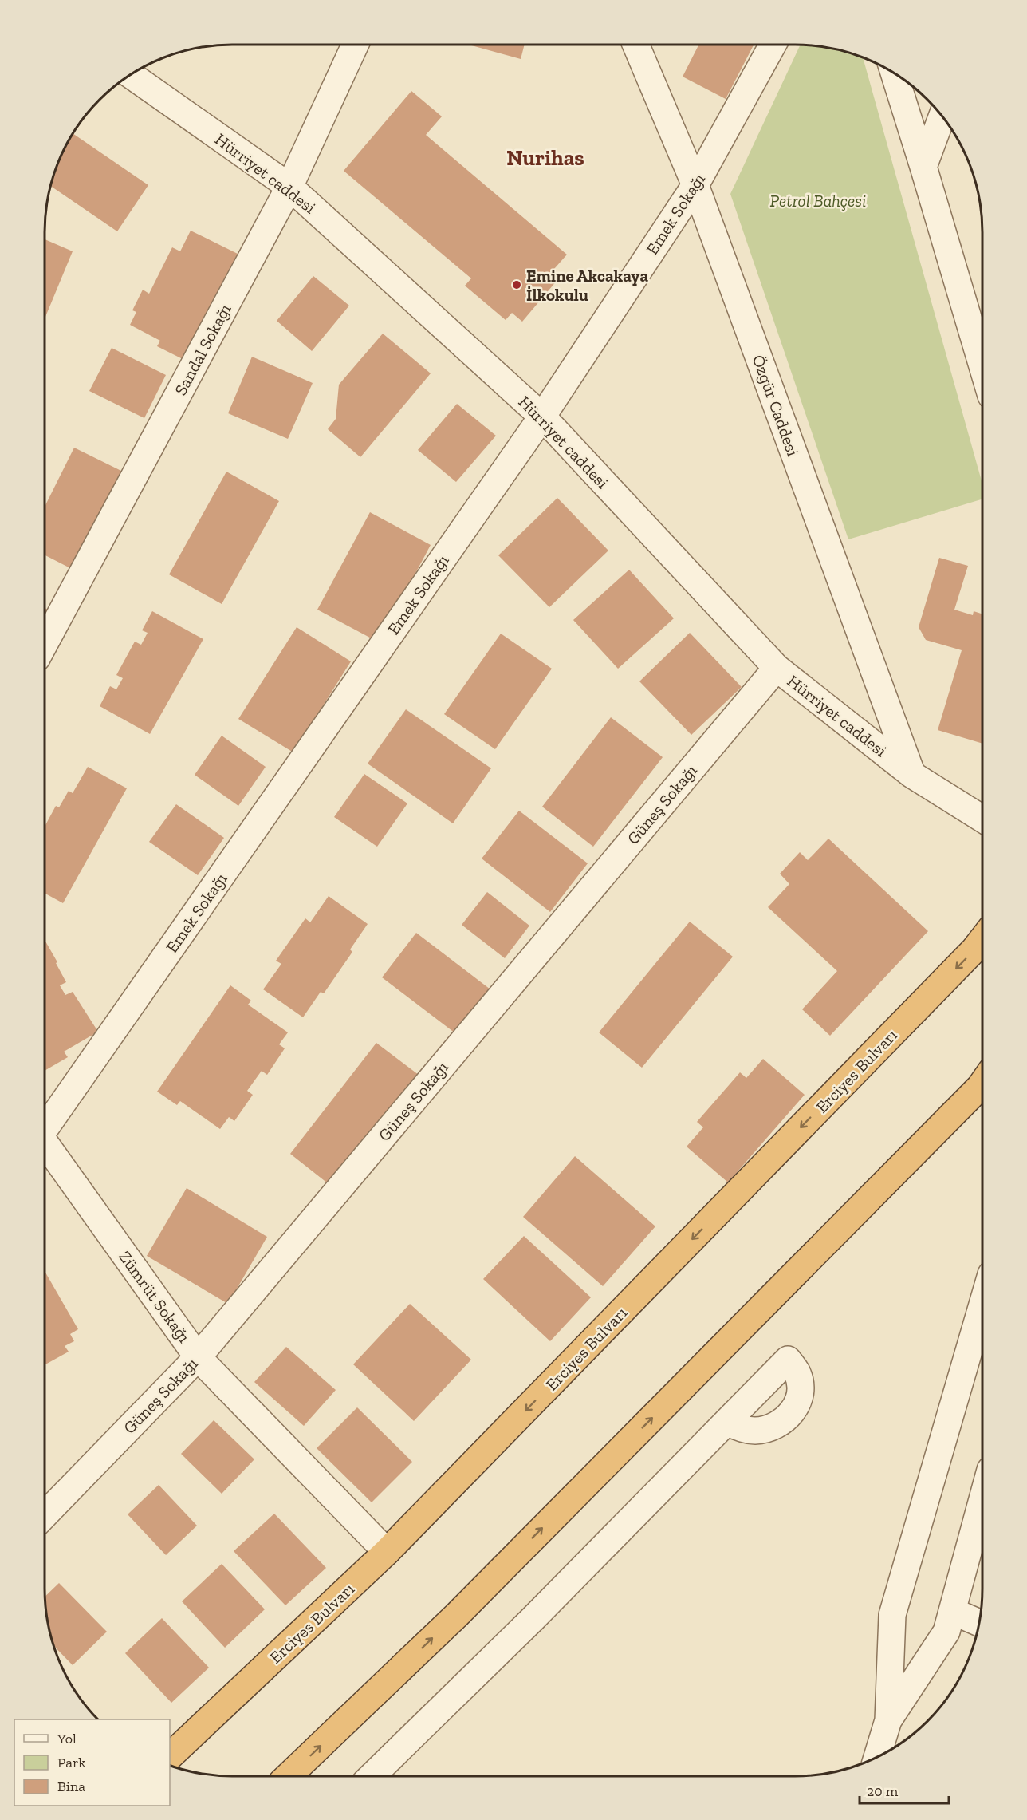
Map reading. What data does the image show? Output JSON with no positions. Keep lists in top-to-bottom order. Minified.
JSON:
{"streets":{"highway":["Erciyes Bulvarı"],"street":["Hürriyet caddesi","Emek Sokağı","Sandal Sokağı","Özgür Caddesi","Güneş Sokağı","Zümrüt Sokağı"]},"crossings":[["Hürriyet caddesi","Emek Sokağı"],["Hürriyet caddesi","Sandal Sokağı"],["Hürriyet caddesi","Özgür Caddesi"],["Hürriyet caddesi","Güneş Sokağı"],["Emek Sokağı","Özgür Caddesi"],["Güneş Sokağı","Zümrüt Sokağı"],["Erciyes Bulvarı","Zümrüt Sokağı"]],"districts":["Nurihas"],"parks":["Petrol Bahçesi"],"places":["Emine Akcakaya İlkokulu"],"legend":["Yol","Park","Bina"],"scale_bar":"20 m"}
